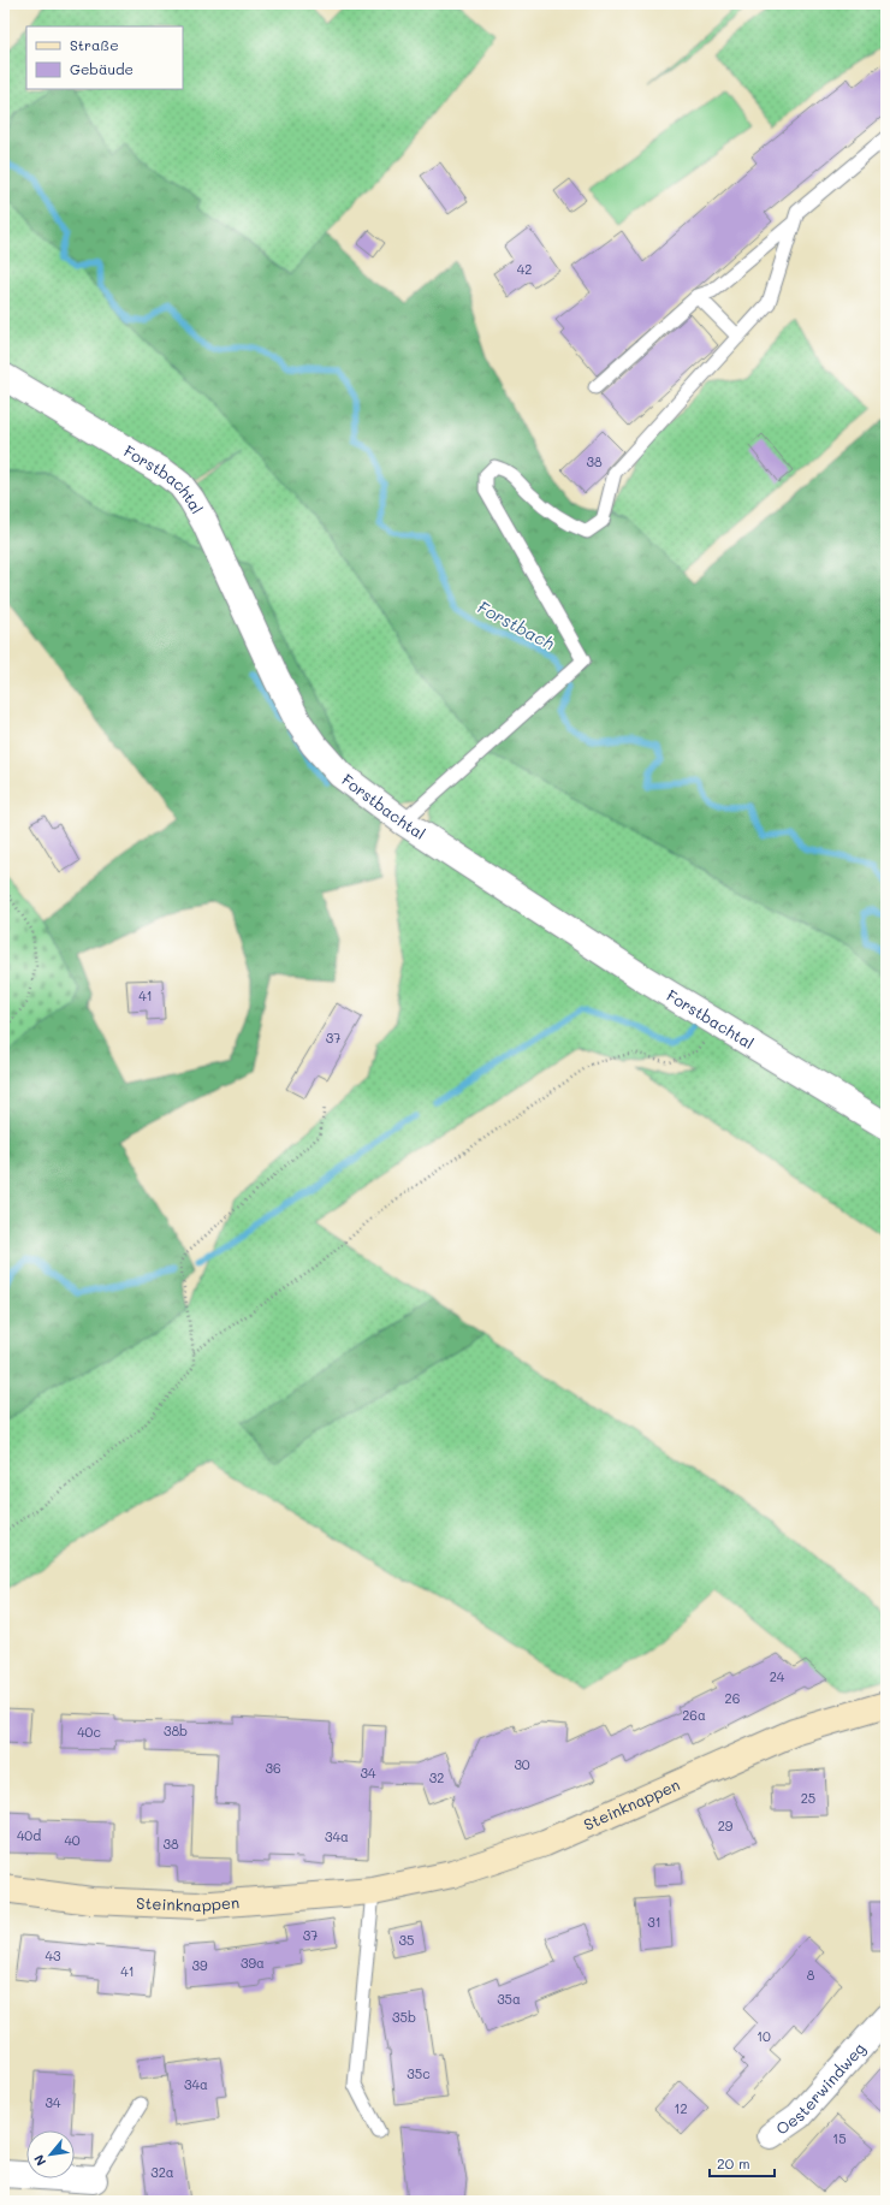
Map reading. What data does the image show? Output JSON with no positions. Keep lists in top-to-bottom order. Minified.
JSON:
{"streets":{"street":["Forstbachtal","Steinknappen","Oesterwindweg"]},"water":["Forstbach"],"house_numbers":["42","38","41","37","24","26","26a","38b","40c","30","36","34","32","25","29","40d","34a","40","38","31","37","35","43","39a","39","41","8","35a","35b","10","35c","34a","34","12","15","32a"],"legend":["Straße","Gebäude"],"scale_bar":"20 m","north":"bottom left"}
